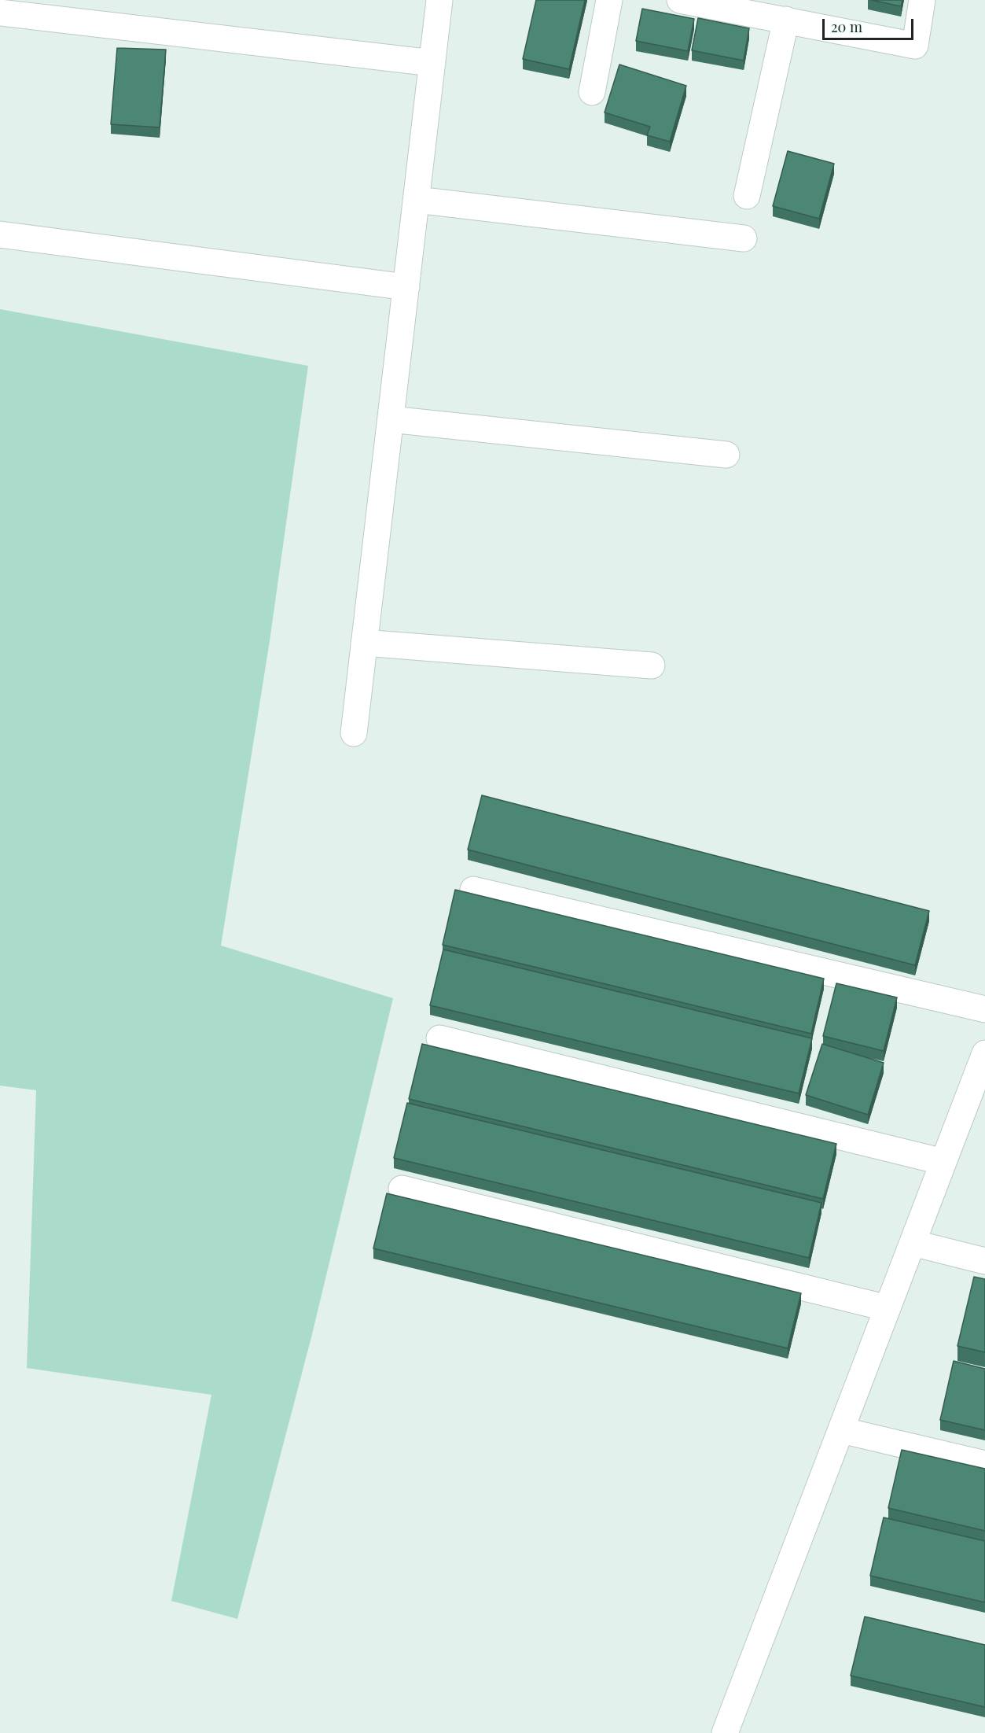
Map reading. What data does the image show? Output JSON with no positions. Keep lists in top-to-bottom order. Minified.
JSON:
{"scale_bar":"20 m"}
